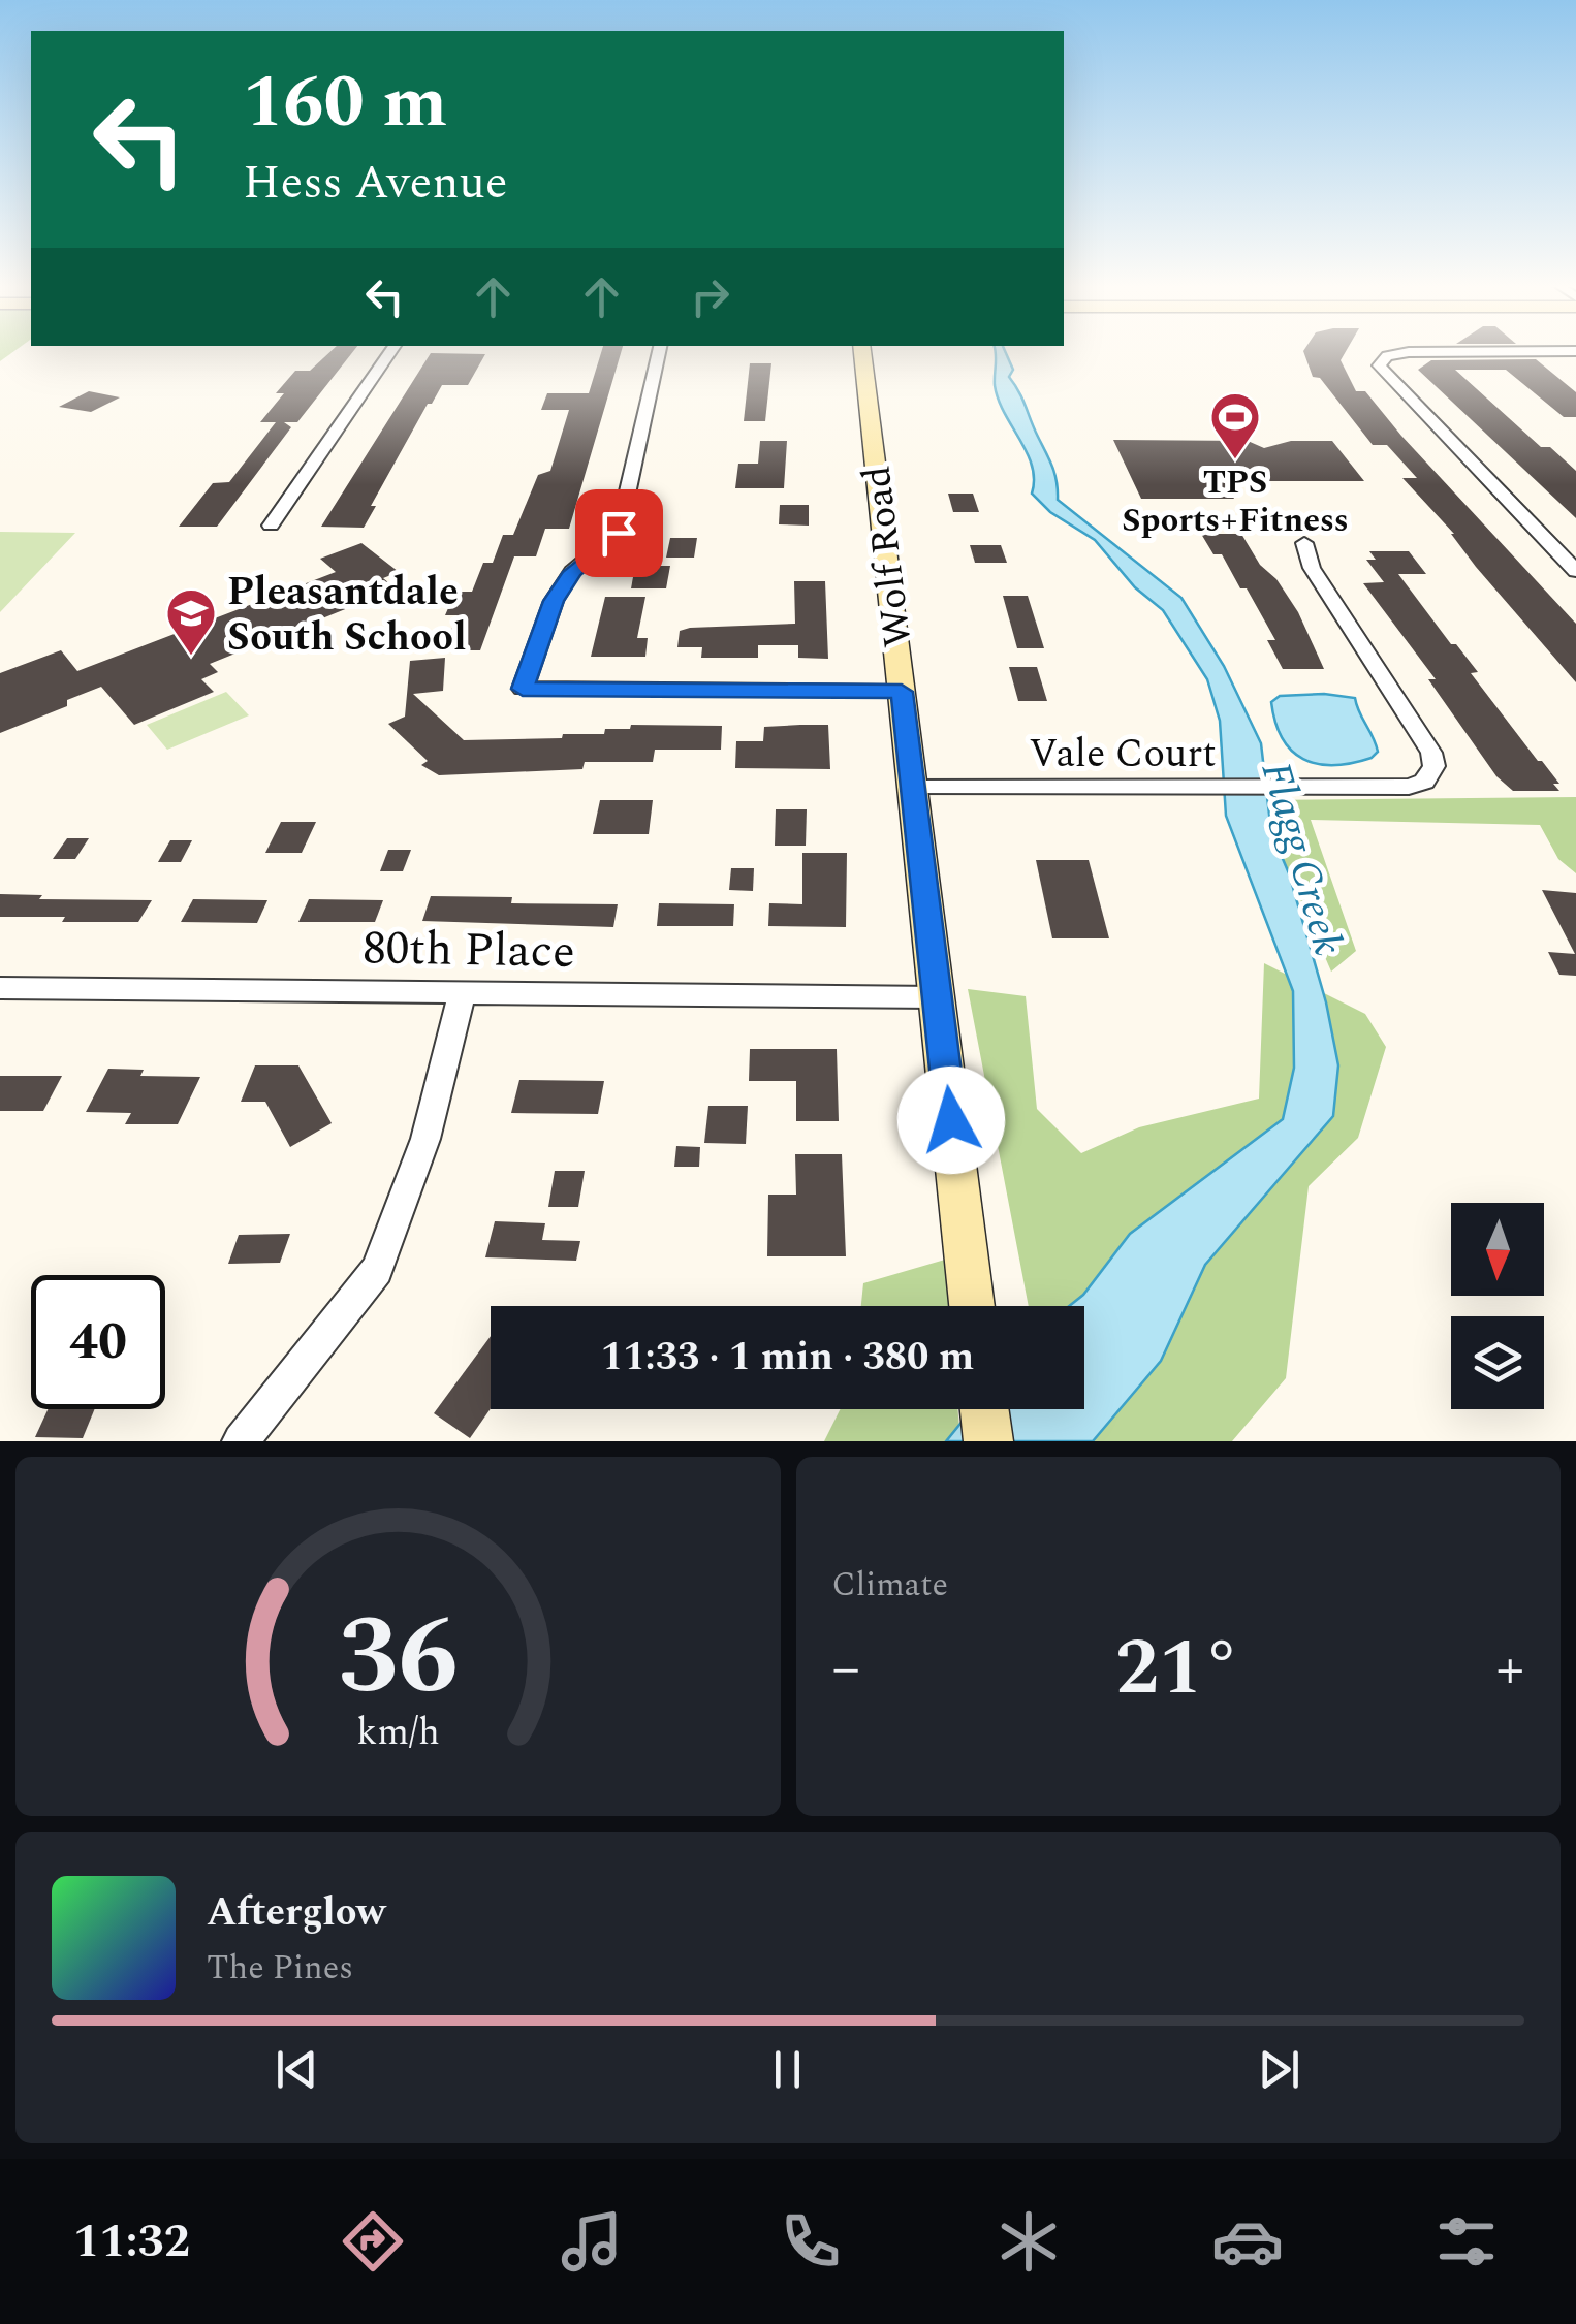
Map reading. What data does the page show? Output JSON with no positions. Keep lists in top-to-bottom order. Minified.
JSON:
{"streets":{"street":["Wolf Road","Vale Court","80th Place"]},"crossings":[["Wolf Road","Vale Court"],["Wolf Road","80th Place"]],"water":["Flagg Creek"],"places":{"sports":["TPS Sports+Fitness"],"school or university":["Pleasantdale South School"]},"north":"bottom","page":{"turn":["160 m","Hess Avenue"],"limit":"40","trip":"11:33 · 1 min · 380 m","tile":"Climate","heat":["−","21°","+"],"song":["Afterglow","The Pines"],"tabs":"11:32","gauge":["36","km/h"]}}
